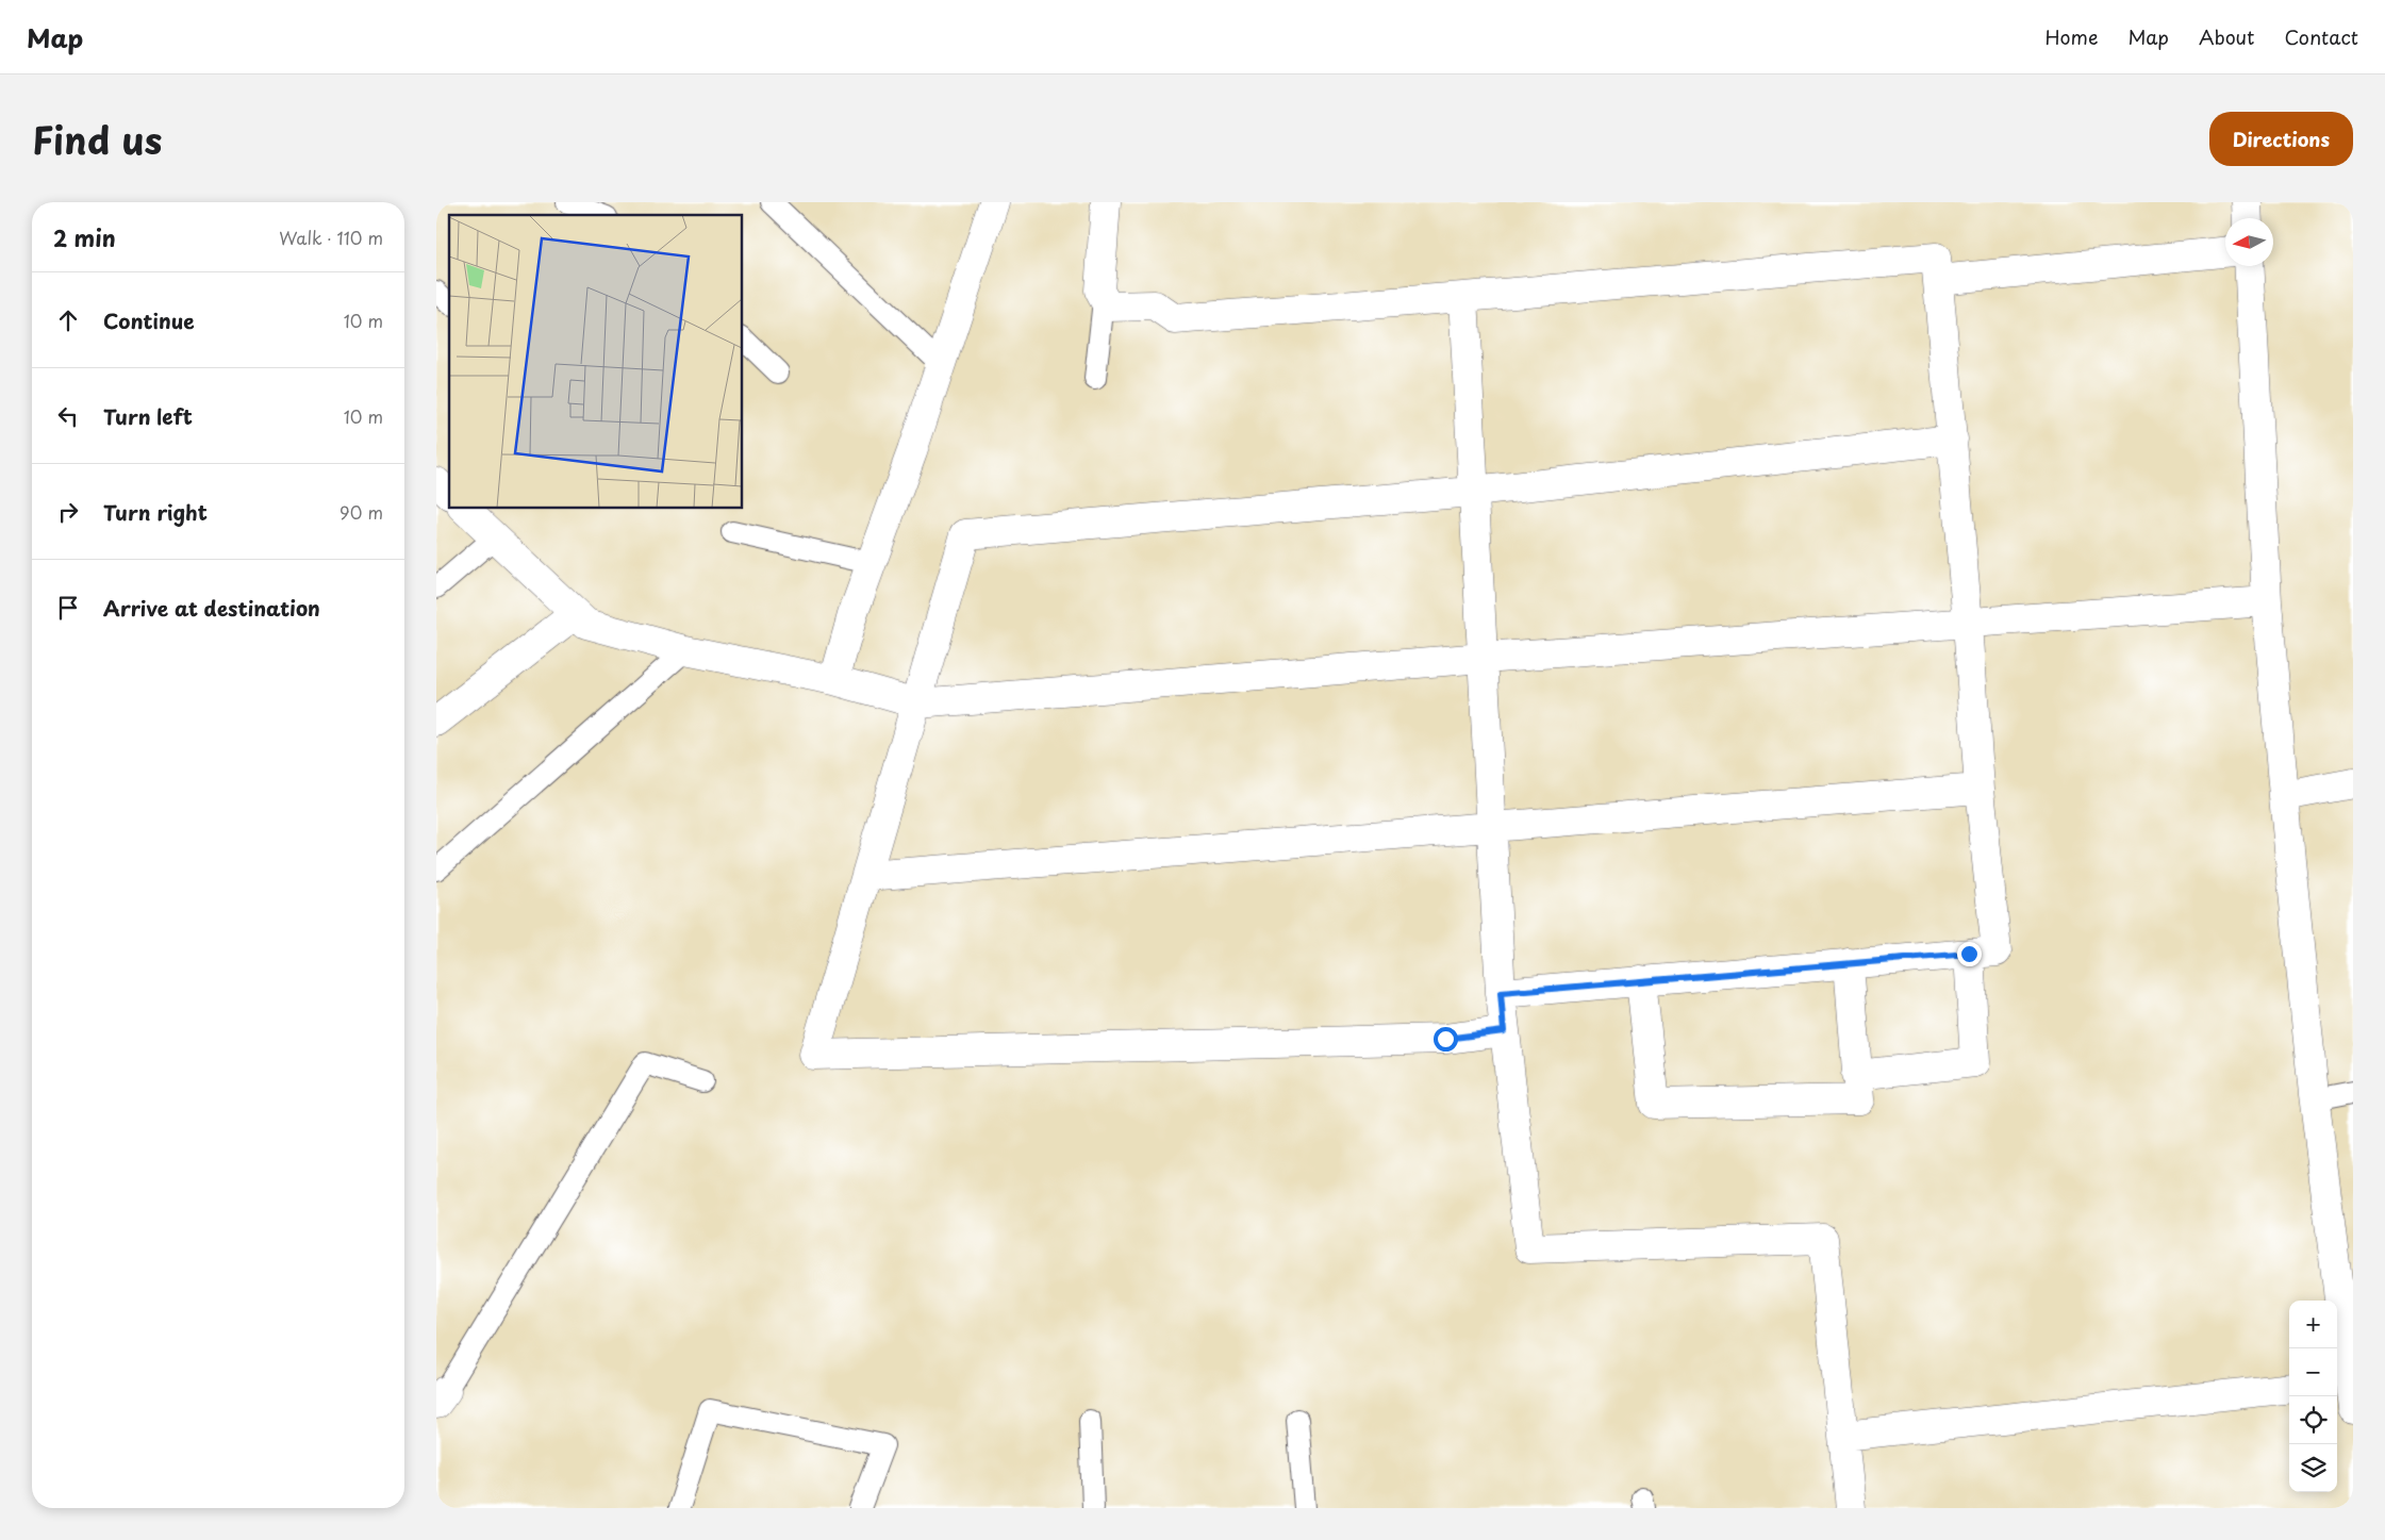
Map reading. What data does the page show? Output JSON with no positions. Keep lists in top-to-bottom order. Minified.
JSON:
{"north":"left","page":{"header":"Map","nav":["Home","Map","About","Contact"],"title":"Find us","buttons":"Directions","heading":["2 min","Walk · 110 m"],"list":[["Continue","10 m"],["Turn left","10 m"],["Turn right","90 m"],"Arrive at destination"],"map_buttons":["+","−"]}}
